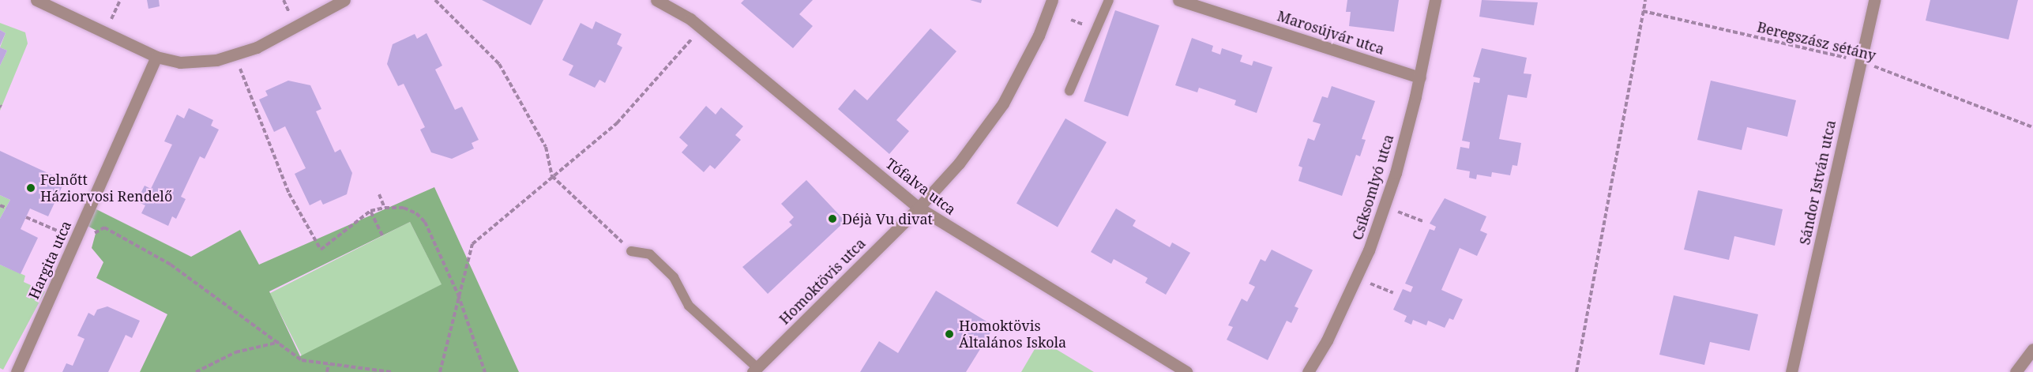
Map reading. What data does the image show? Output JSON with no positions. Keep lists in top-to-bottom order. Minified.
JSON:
{"streets":{"street":["Marosújvár utca","Sándor István utca","Tófalva utca","Csíksomlyó utca","Hargita utca","Homoktövis utca"],"path":["Beregszász sétány"]},"crossings":[["Marosújvár utca","Csíksomlyó utca"],["Beregszász sétány","Sándor István utca"],["Tófalva utca","Homoktövis utca"]],"places":["Felnőtt Háziorvosi Rendelő","Déjà Vu divat","Homoktövis Általános Iskola"]}
